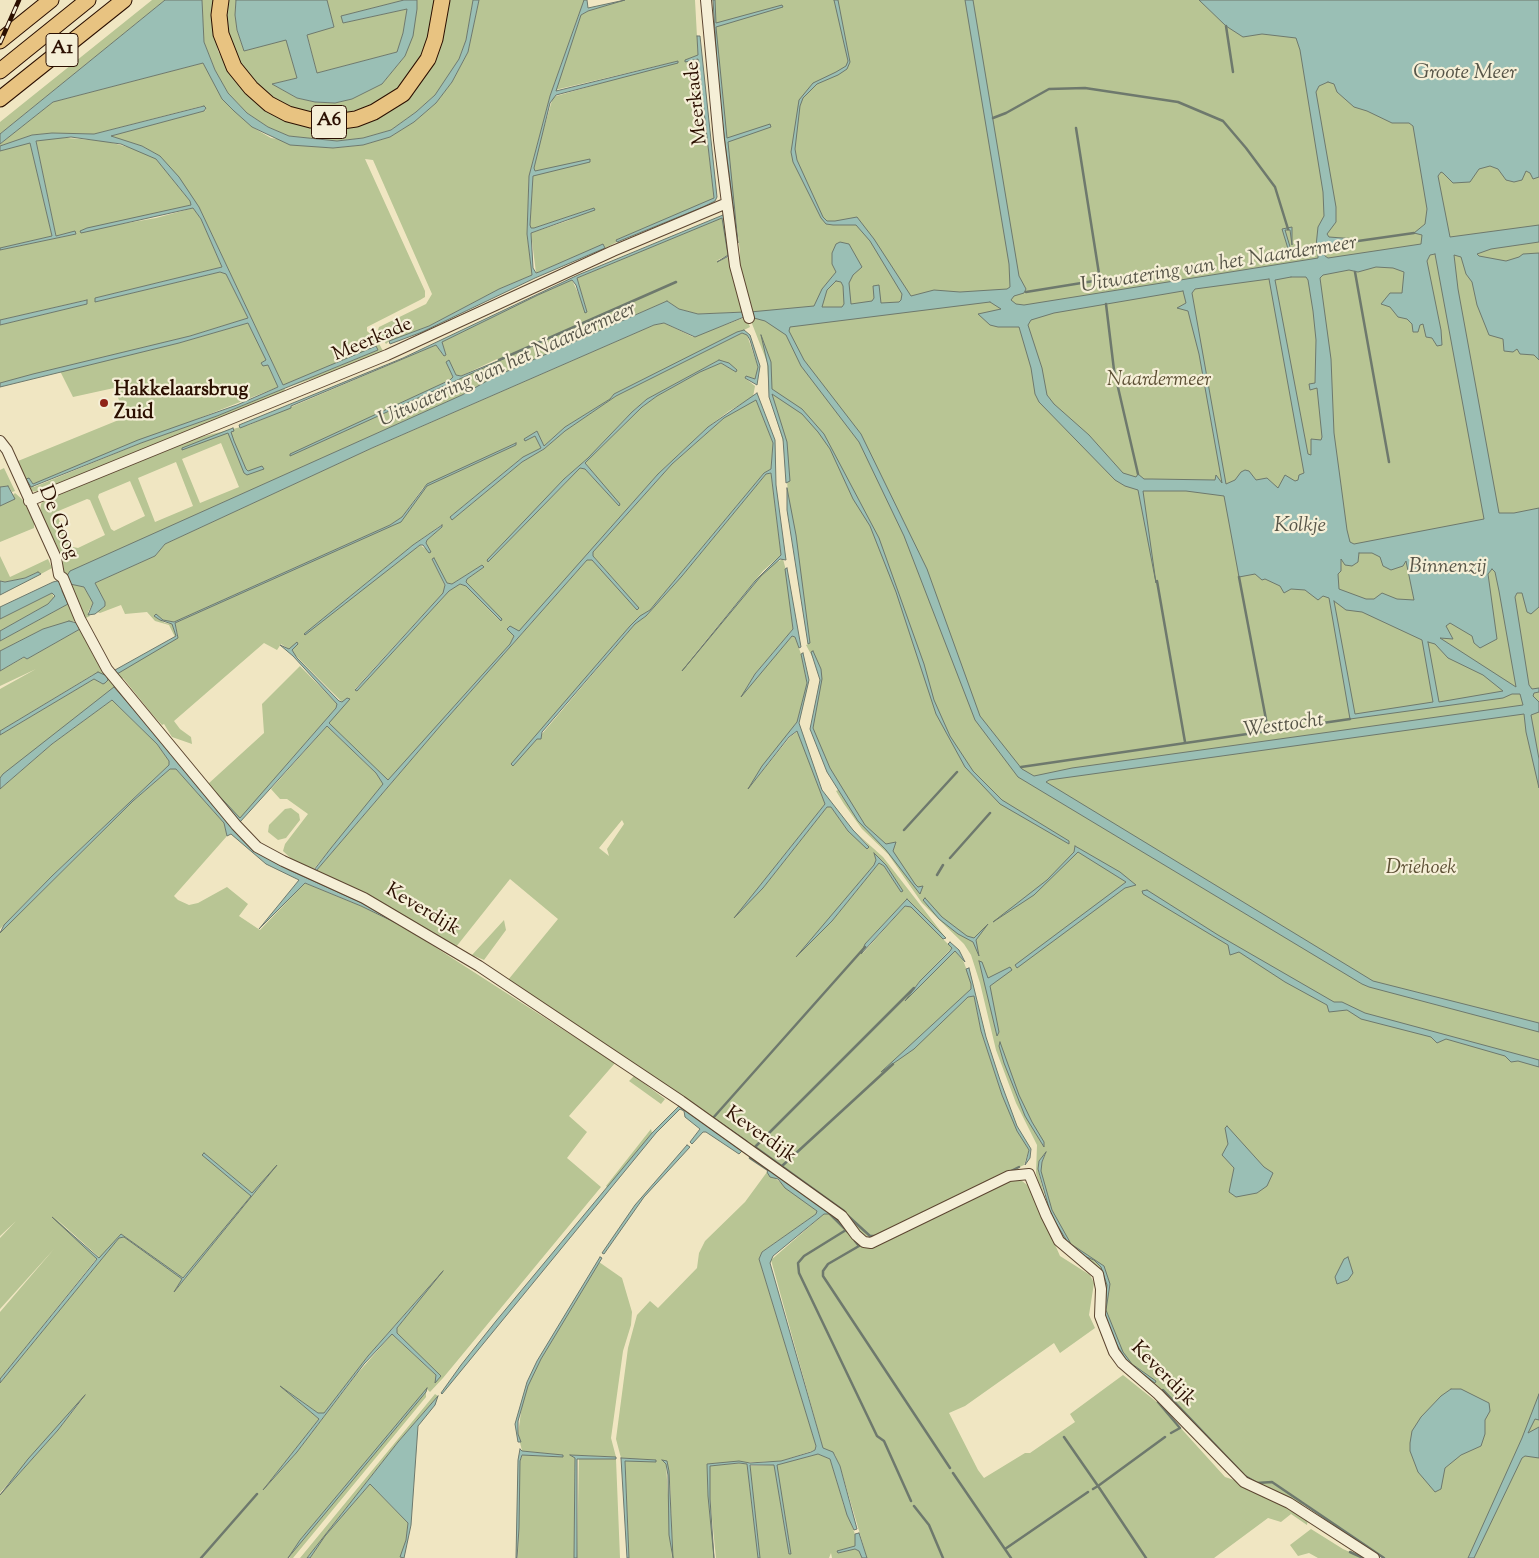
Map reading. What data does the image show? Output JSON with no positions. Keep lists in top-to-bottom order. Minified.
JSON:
{"streets":{"highway":["A1","A6"],"street":["Meerkade","De Goog","Keverdijk"]},"crossings":[["Meerkade","De Goog"],["De Goog","Keverdijk"]],"water":["Groote Meer","Uitwatering van het Naardermeer","Kolkje","Binnenzij","Westtocht"],"parks":["Naardermeer","Driehoek"],"places":["Hakkelaarsbrug Zuid"]}
